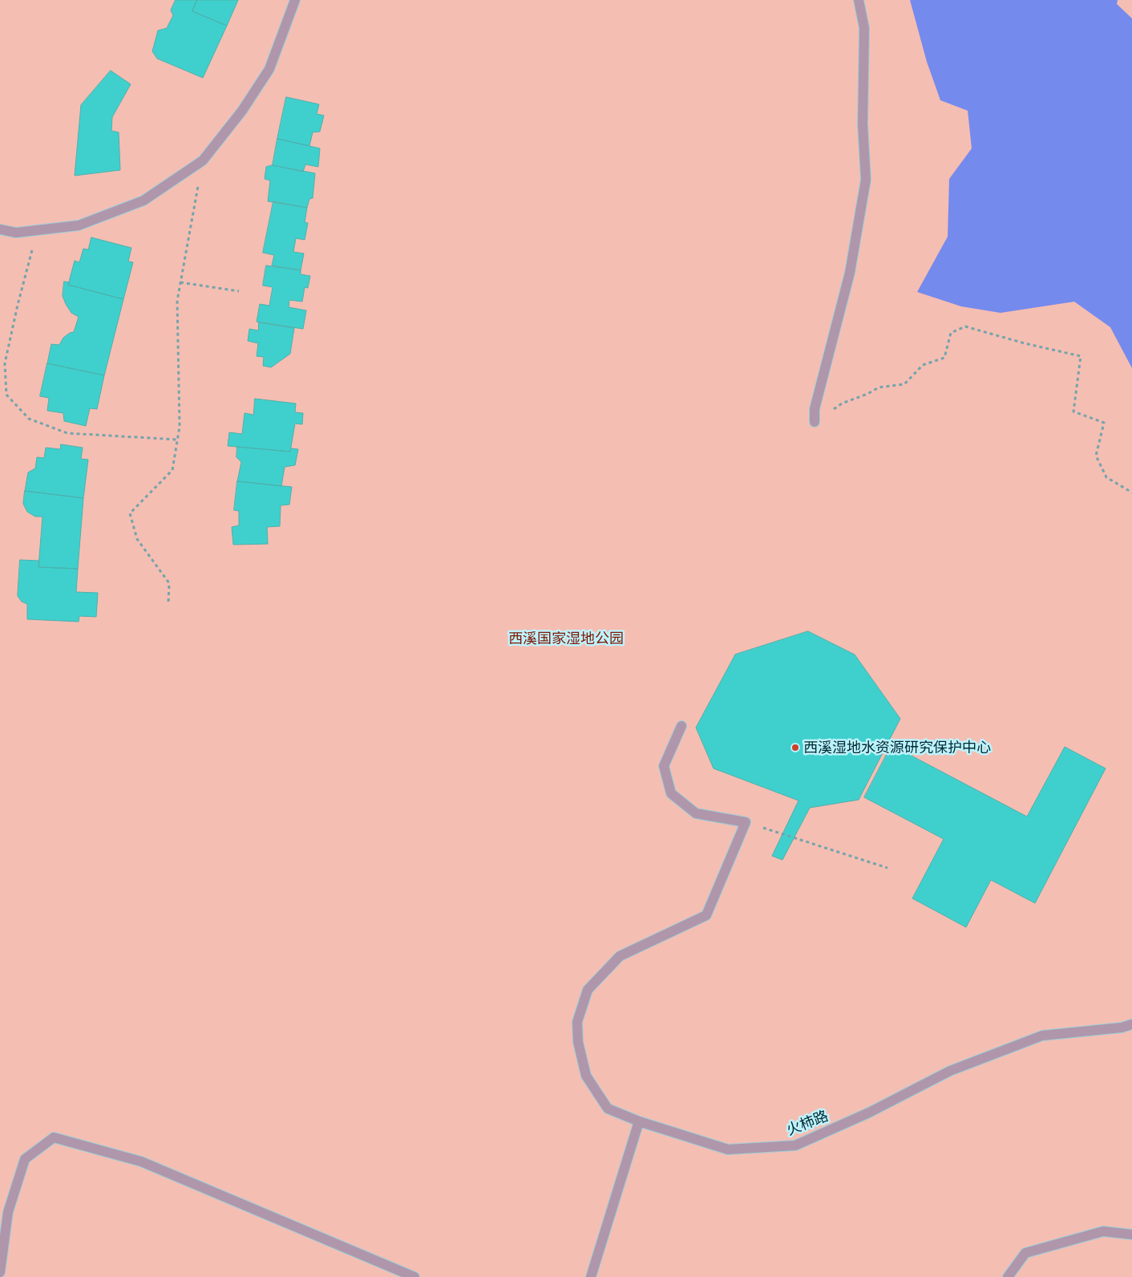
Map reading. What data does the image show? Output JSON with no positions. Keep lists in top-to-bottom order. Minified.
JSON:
{"streets":{"lane":["火柿路"]},"parks":["西溪国家湿地公园"],"places":["西溪湿地水资源研究保护中心"]}
